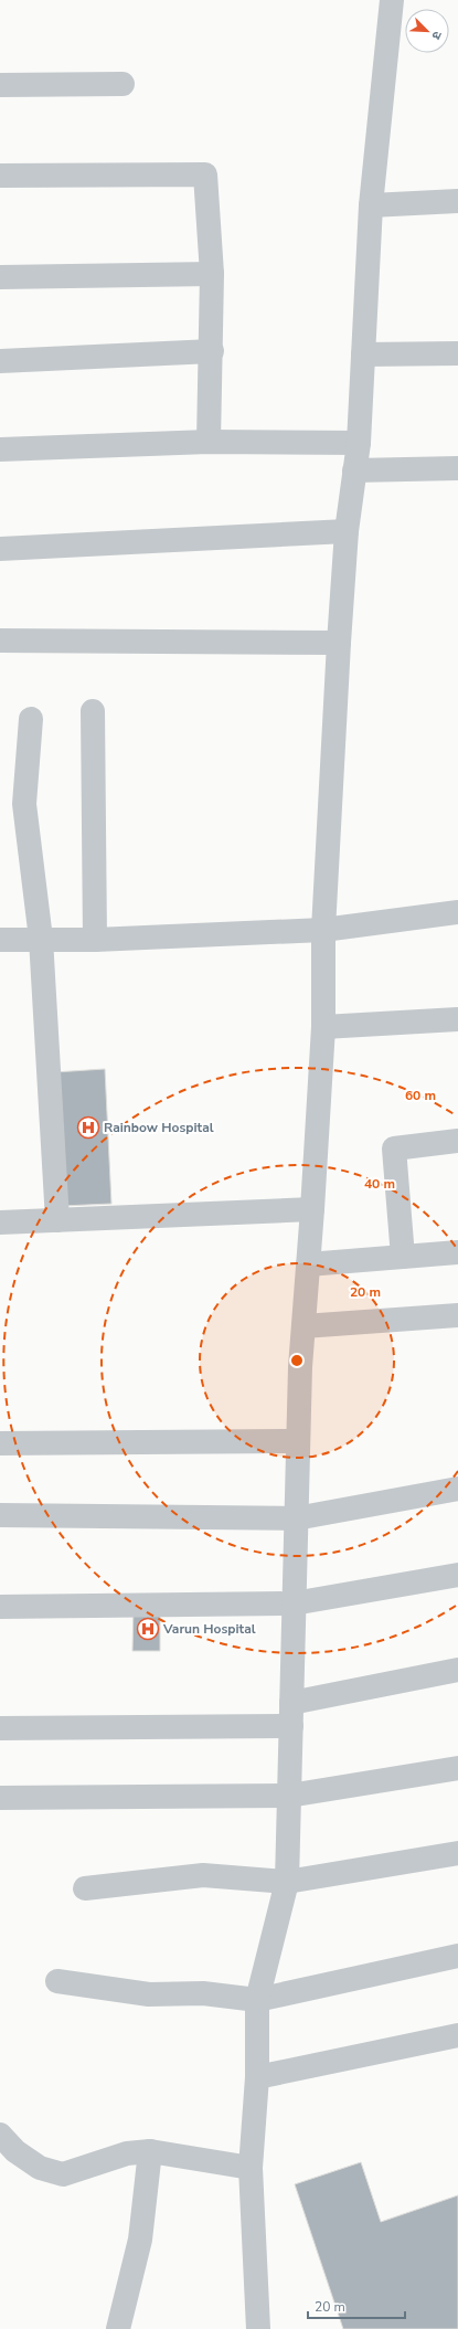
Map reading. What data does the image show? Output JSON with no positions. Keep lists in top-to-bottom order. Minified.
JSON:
{"places":{"hospital":["Rainbow Hospital","Varun Hospital"]},"scale_bar":"20 m","north":"bottom right","rings":["60 m","40 m","20 m"]}
